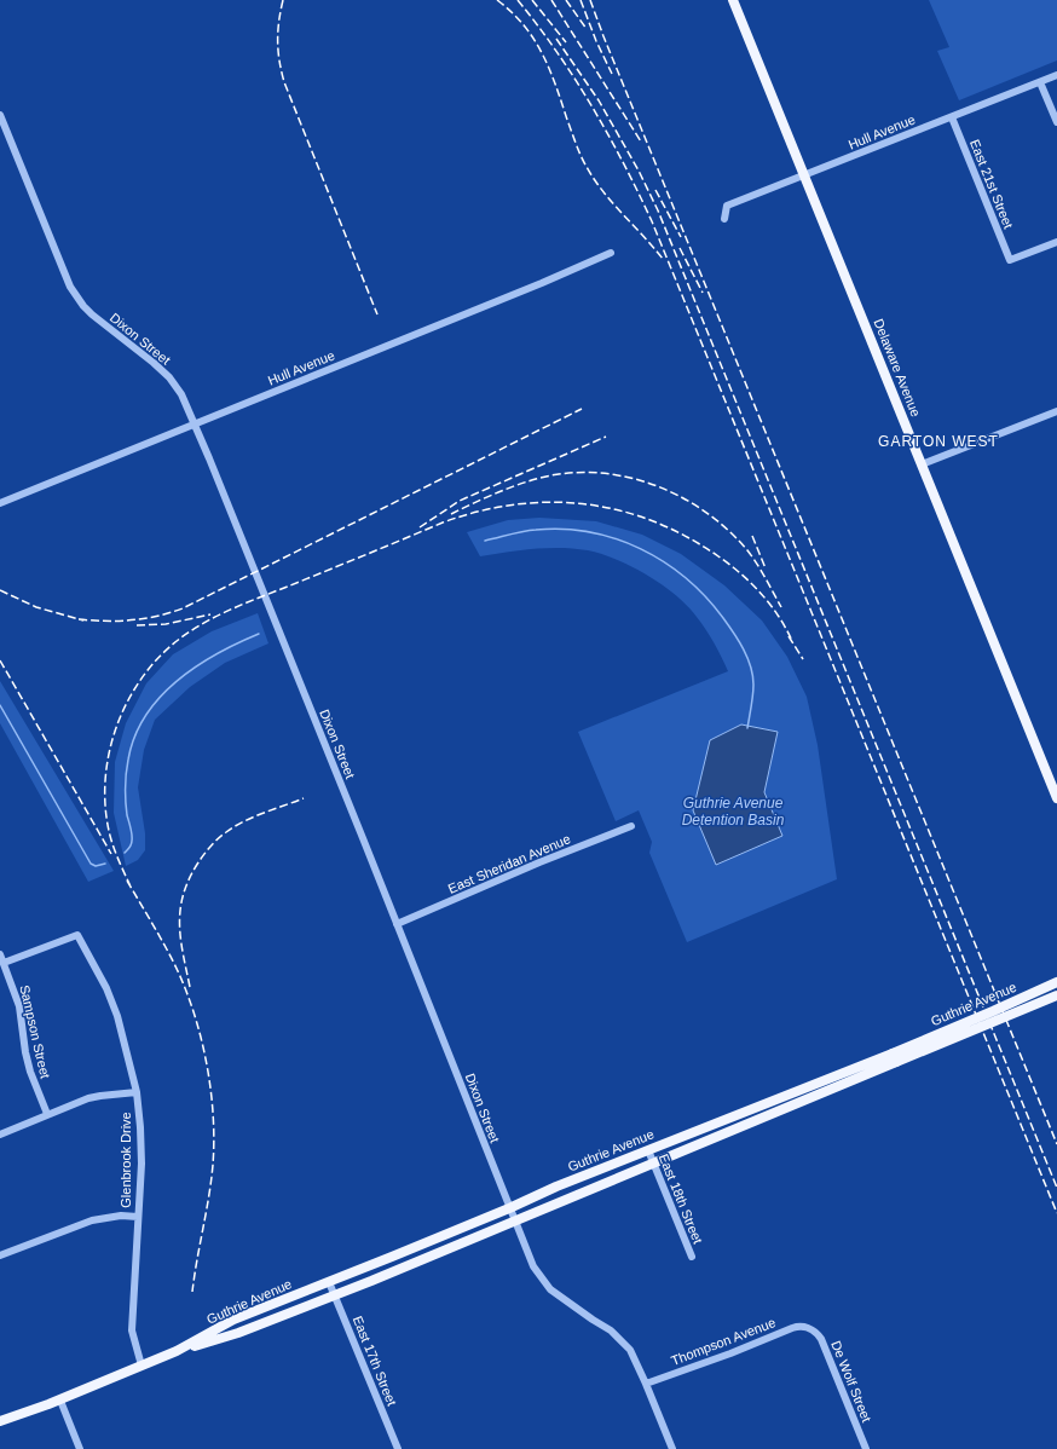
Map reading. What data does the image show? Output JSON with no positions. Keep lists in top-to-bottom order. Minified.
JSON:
{"streets":{"main road":["Delaware Avenue","Guthrie Avenue"],"street":["Hull Avenue","East 21st Street","Dixon Street","East Sheridan Avenue","Sampson Street","Glenbrook Drive","East 18th Street","Thompson Avenue","East 17th Street","De Wolf Street"]},"crossings":[["Hull Avenue","East 21st Street"],["Hull Avenue","Dixon Street"],["Hull Avenue","Delaware Avenue"],["Dixon Street","East Sheridan Avenue"],["Dixon Street","Guthrie Avenue"],["Dixon Street","Thompson Avenue"],["Guthrie Avenue","Glenbrook Drive"],["Guthrie Avenue","East 18th Street"],["Guthrie Avenue","East 17th Street"],["Sampson Street","Glenbrook Drive"],["Thompson Avenue","De Wolf Street"]],"districts":["GARTON WEST"],"water":["Guthrie Avenue Detention Basin"]}
